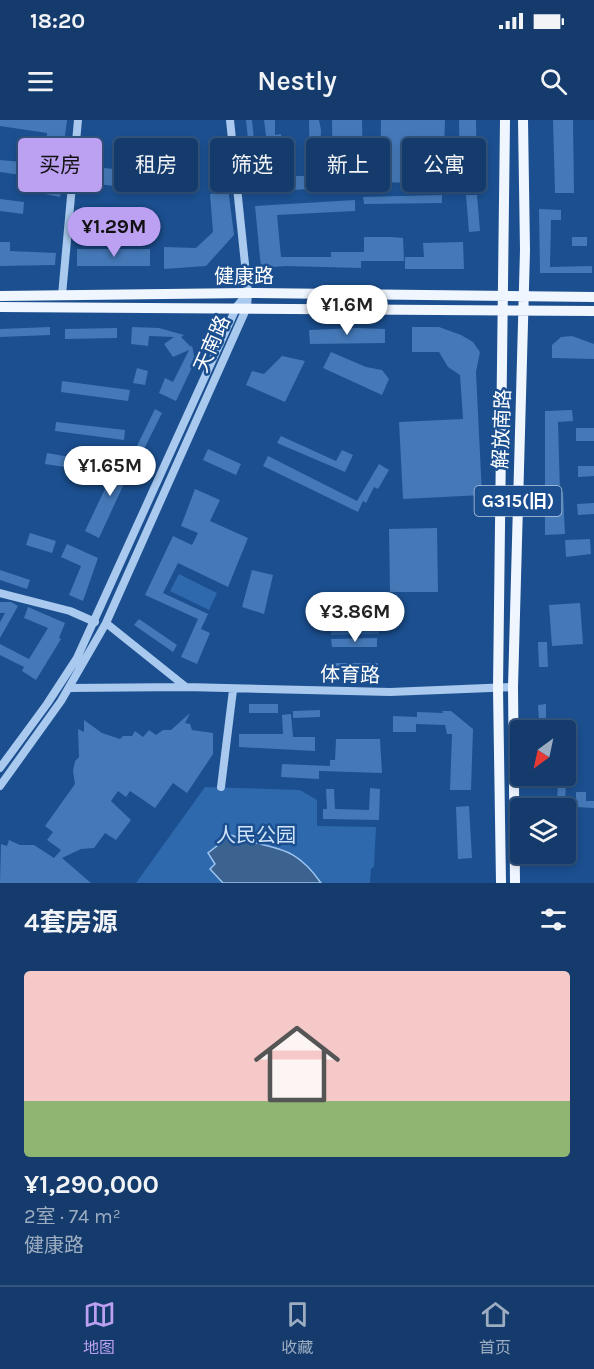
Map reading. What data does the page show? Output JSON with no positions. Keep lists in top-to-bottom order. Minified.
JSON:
{"streets":{"main road":["健康路","解放南路","G315(旧)"],"street":["天南路","体育路"]},"crossings":[["健康路","天南路"],["健康路","解放南路"],["天南路","体育路"],["解放南路","体育路"]],"parks":["人民公园"],"north":"bottom left","page":{"status":"18:20","header":"Nestly","chip":["买房","租房","筛选","新上","公寓"],"price":["¥1.29M","¥1.6M","¥1.65M","¥3.86M"],"heading":"4套房源","list":[{"name":"¥1,290,000","note":"2室 · 74 m² · 健康路"}],"tabs":["地图","收藏","首页"]}}
